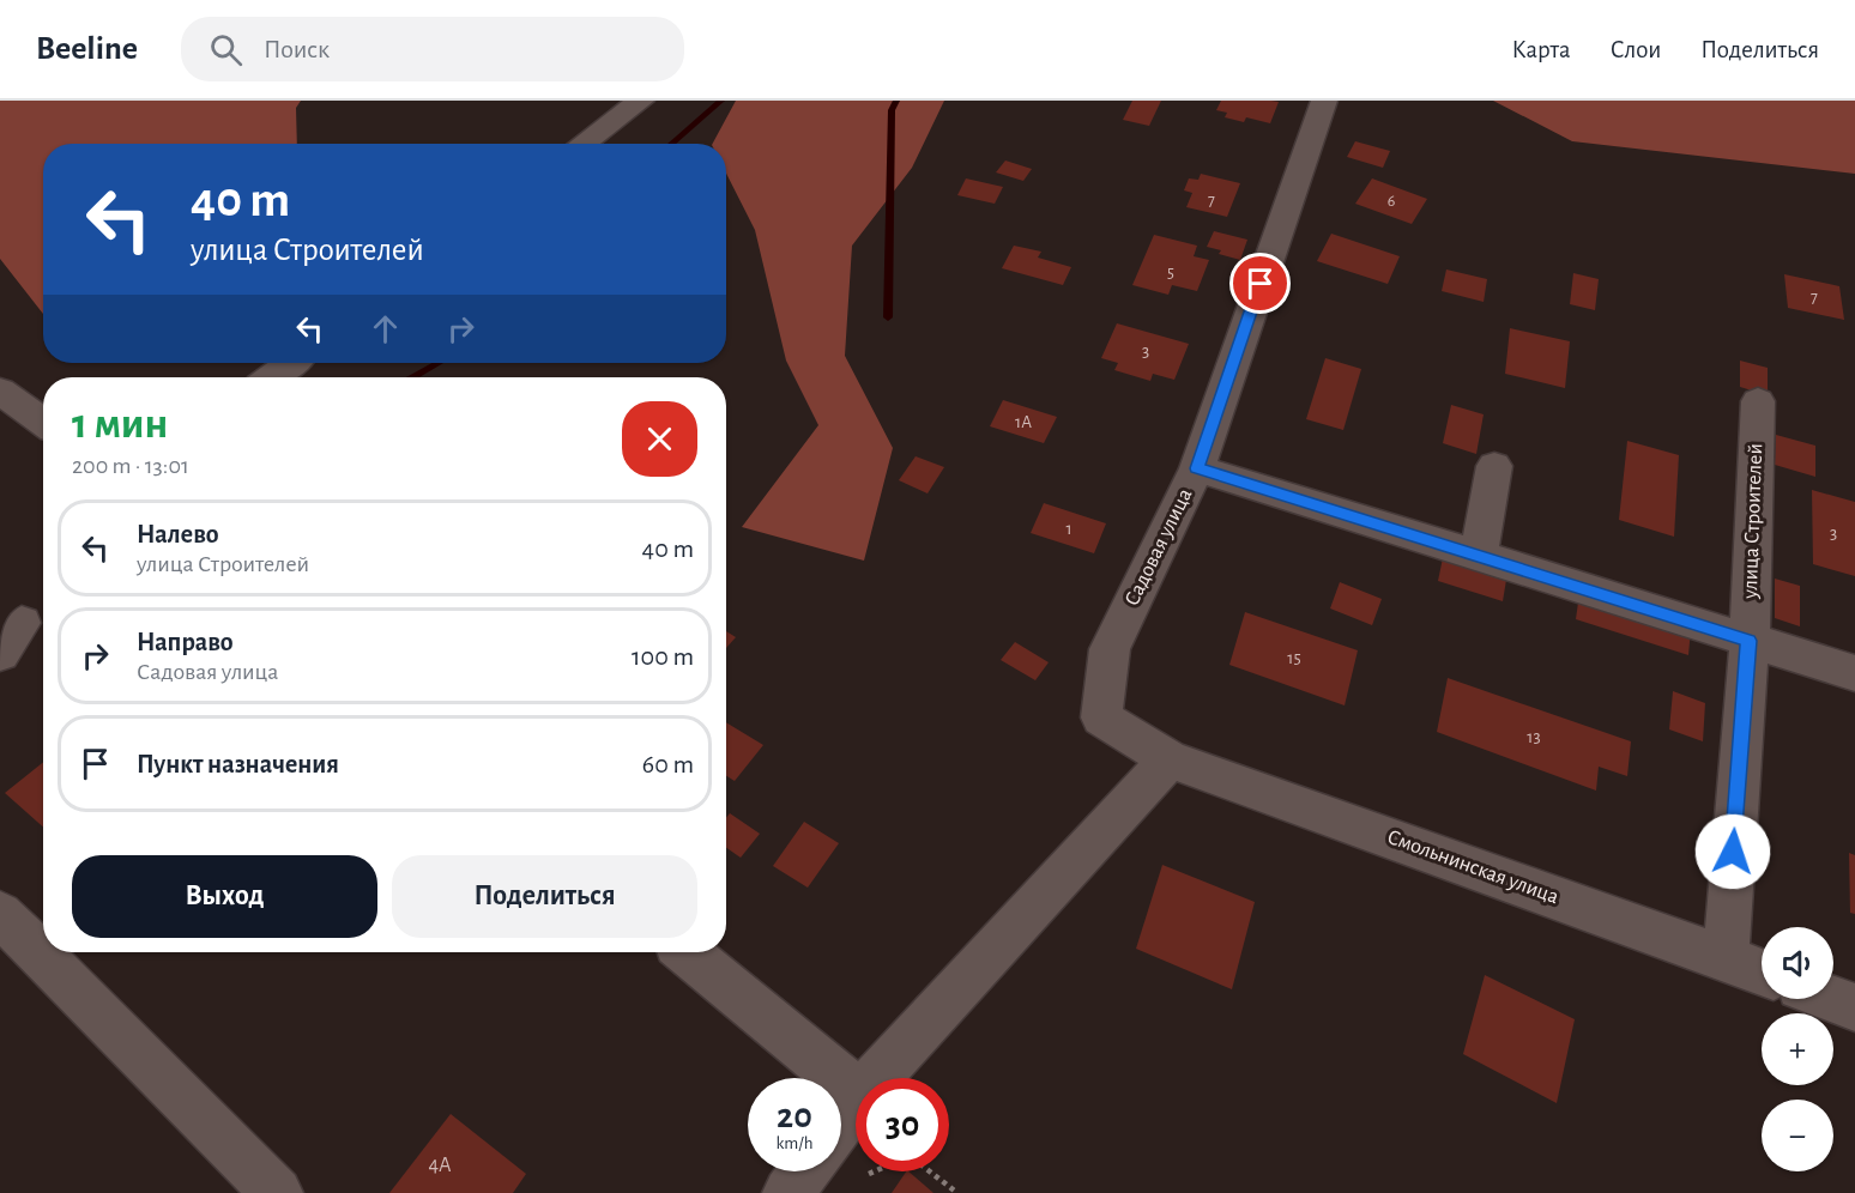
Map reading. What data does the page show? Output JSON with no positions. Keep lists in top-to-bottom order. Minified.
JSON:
{"streets":{"street":["улица Строителей","Садовая улица","Смольнинская улица"]},"crossings":[["улица Строителей","Смольнинская улица"],["Садовая улица","Смольнинская улица"]],"house_numbers":["7","6","5","7","3","1А","1","3","15","13","4А"],"page":{"header":"Beeline","search":"Поиск","nav":["Карта","Слои","Поделиться"],"turn":["40 m","улица Строителей"],"heading":["1 мин","200 m · 13:01"],"list":[{"name":"Налево","note":"улица Строителей","value":"40 m"},{"name":"Направо","note":"Садовая улица","value":"100 m"},{"name":"Пункт назначения","value":"60 m"}],"buttons":["Выход","Поделиться"],"map_buttons":["+","−"],"speed":"20 km/h","limit":"30"}}
